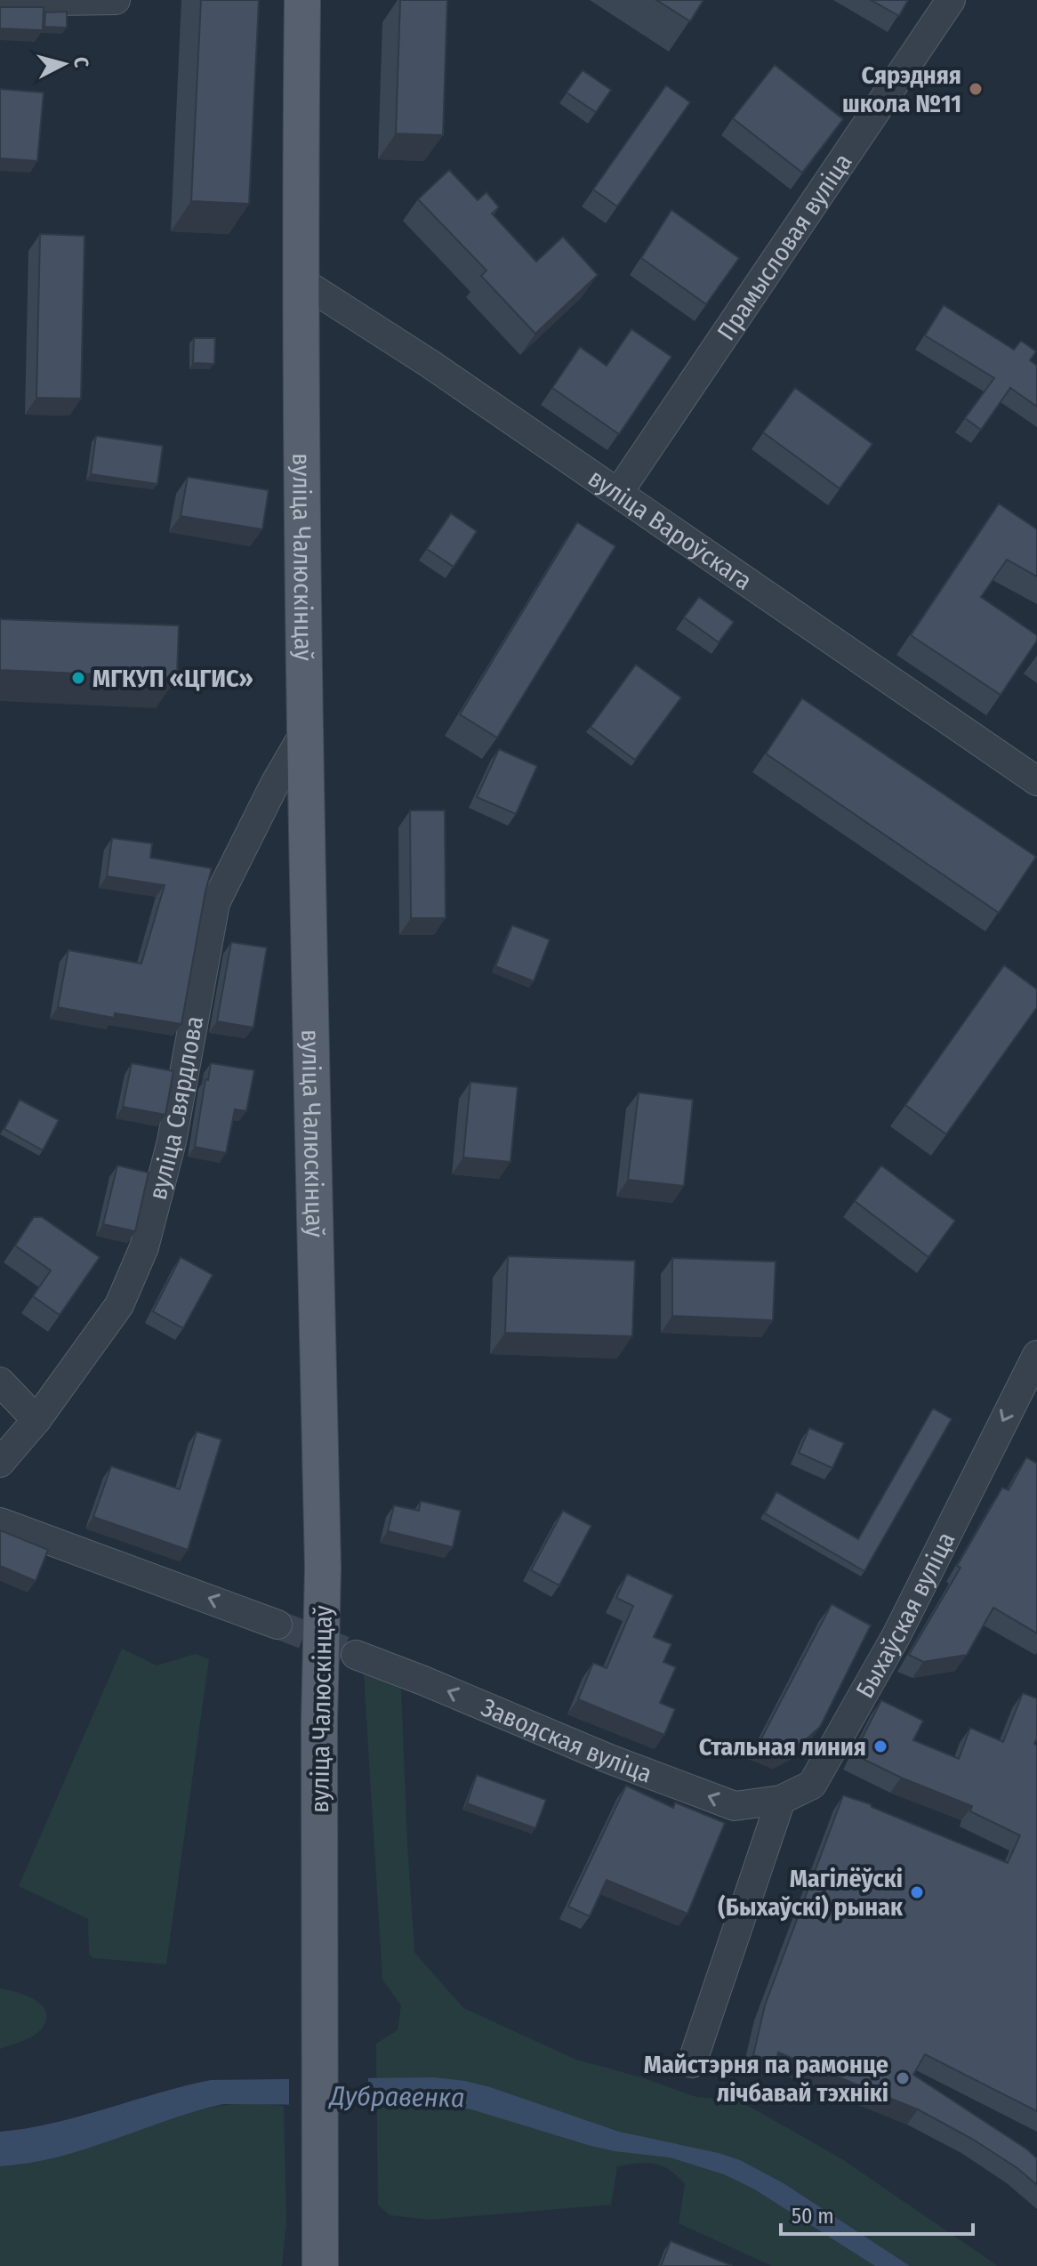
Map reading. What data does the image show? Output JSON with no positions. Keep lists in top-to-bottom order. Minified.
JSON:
{"streets":{"main road":["вуліца Чалюскінцаў"],"street":["Прамысловая вуліца","вуліца Вароўскага","вуліца Свярдлова","Быхаўская вуліца","Заводская вуліца"]},"crossings":[["Прамысловая вуліца","вуліца Вароўскага"],["вуліца Вароўскага","вуліца Чалюскінцаў"],["вуліца Чалюскінцаў","вуліца Свярдлова"],["Быхаўская вуліца","Заводская вуліца"]],"one_way":["Быхаўская вуліца","Заводская вуліца"],"water":["Дубравенка"],"places":["Сярэдняя школа №11","МГКУП «ЦГИС»","Стальная линия","Магілёўскі (Быхаўскі) рынак","Майстэрня па рамонце лічбавай тэхнікі"],"scale_bar":"50 m","north":"right"}
